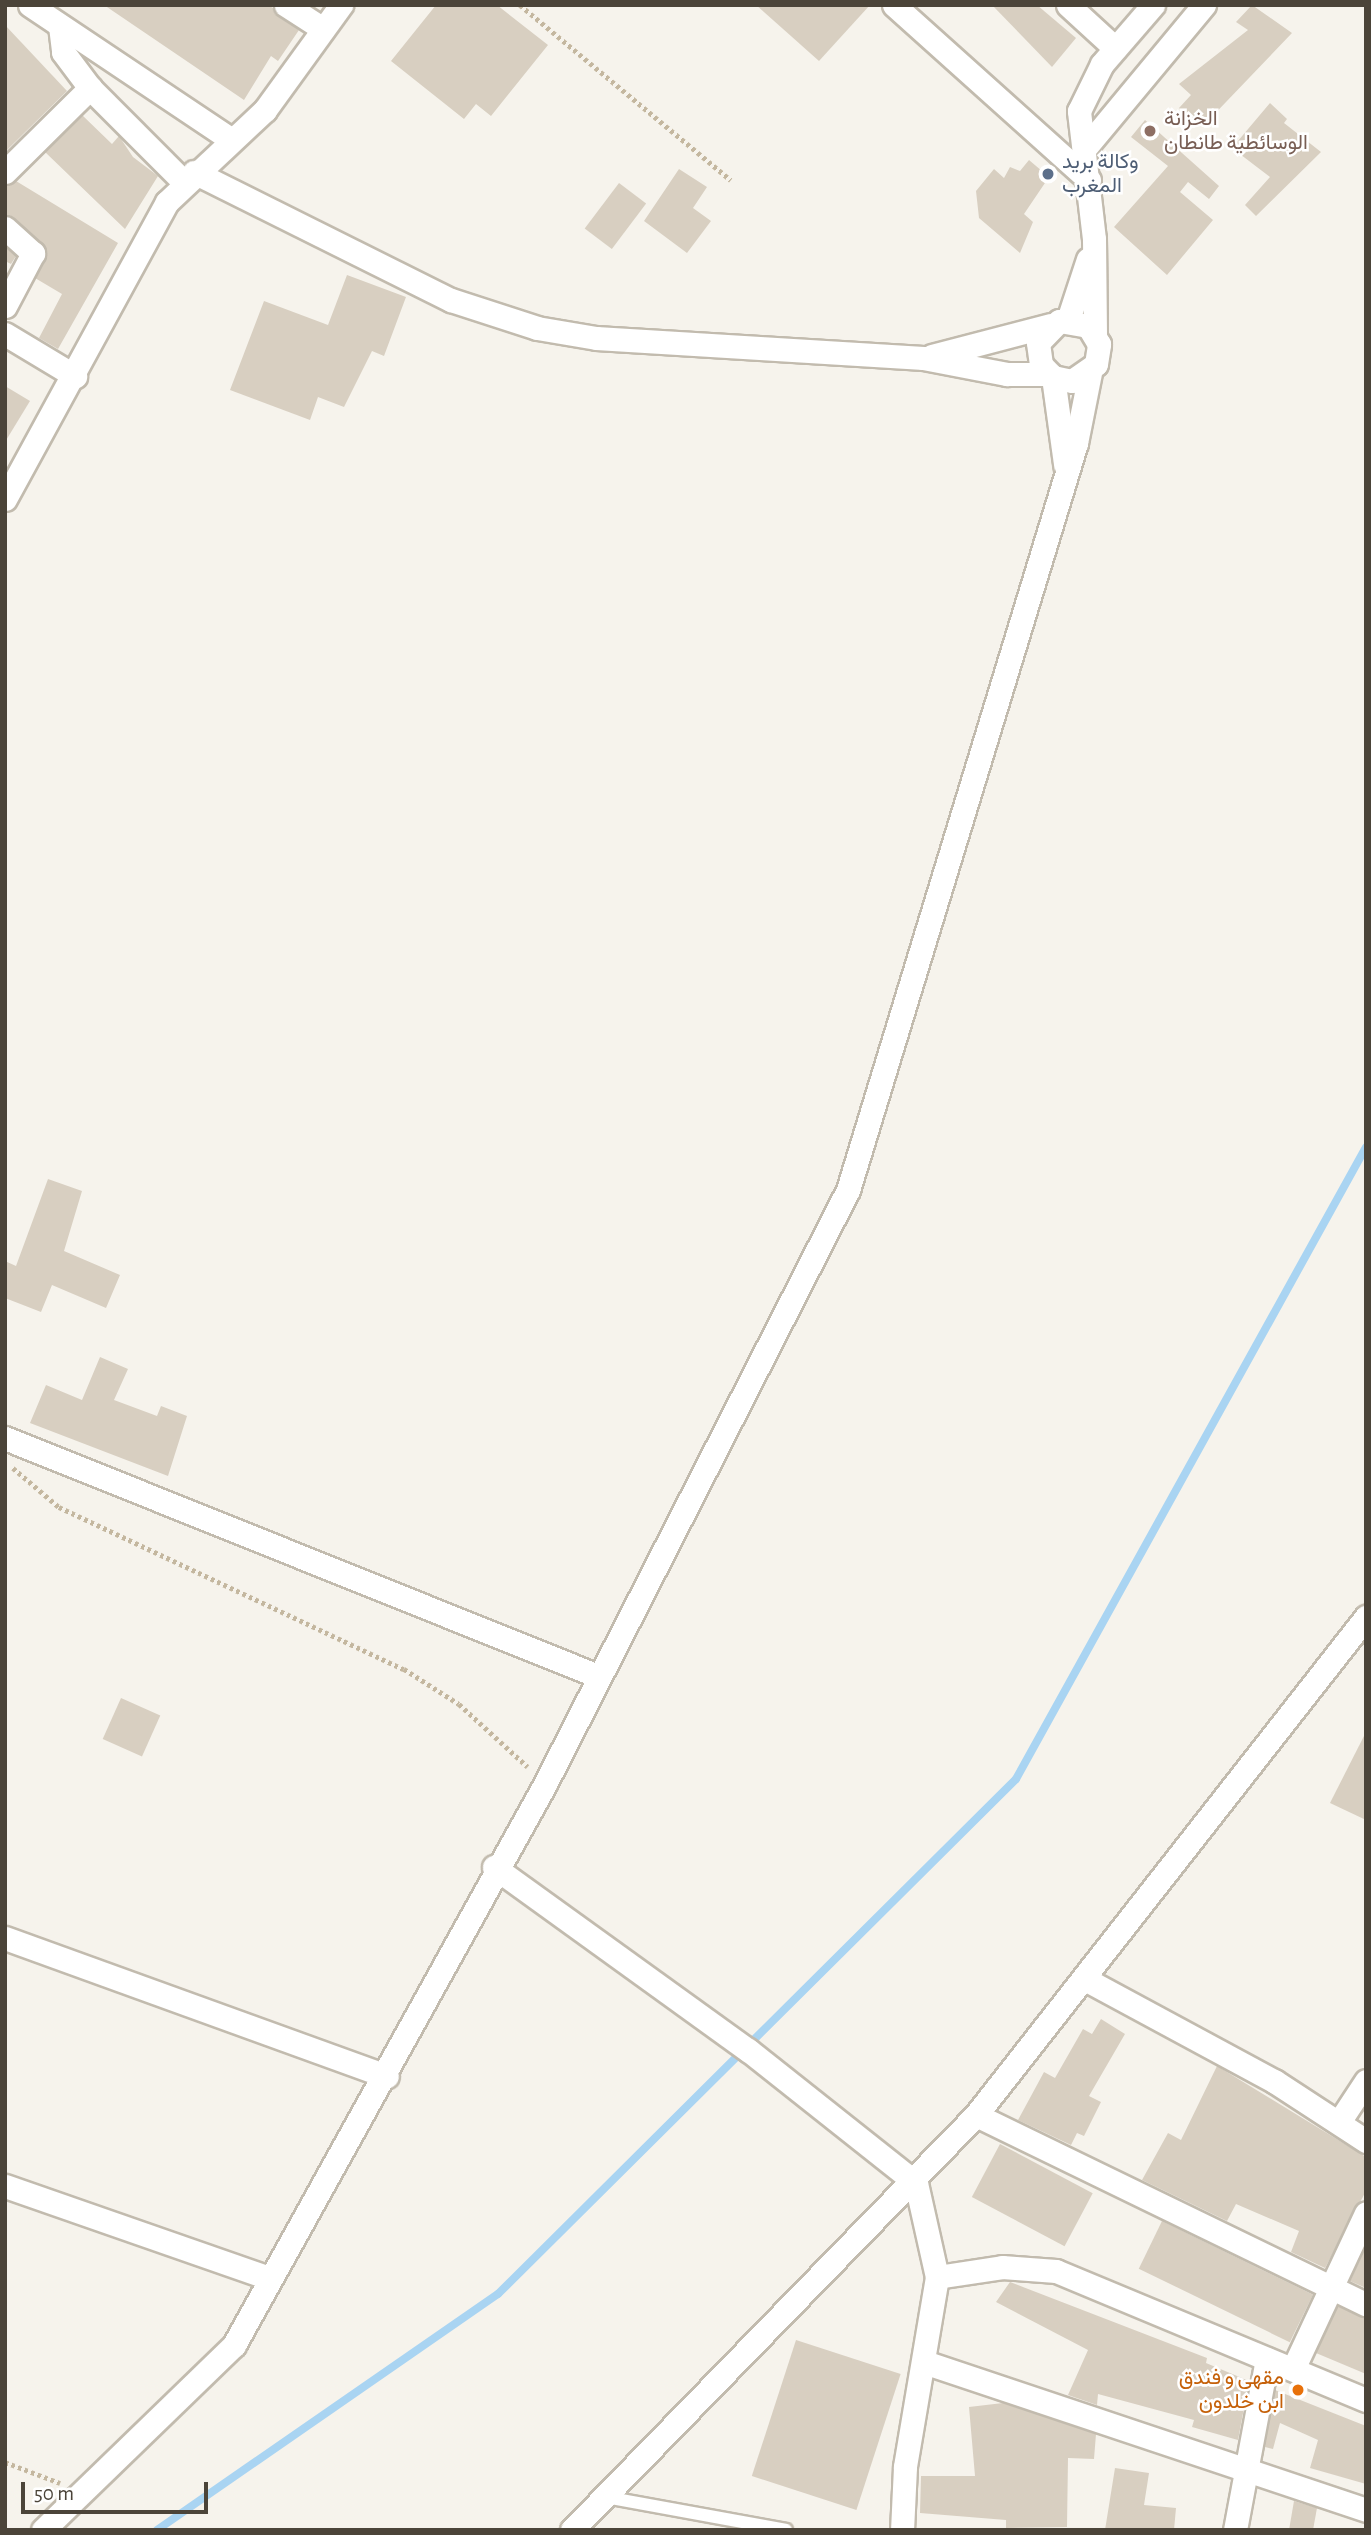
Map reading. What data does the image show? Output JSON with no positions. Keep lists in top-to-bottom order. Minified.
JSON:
{"places":["الخزانة الوسائطية طانطان","وكالة بريد المغرب","مقهى و فندق ابن خلدون"],"scale_bar":"50 m"}
